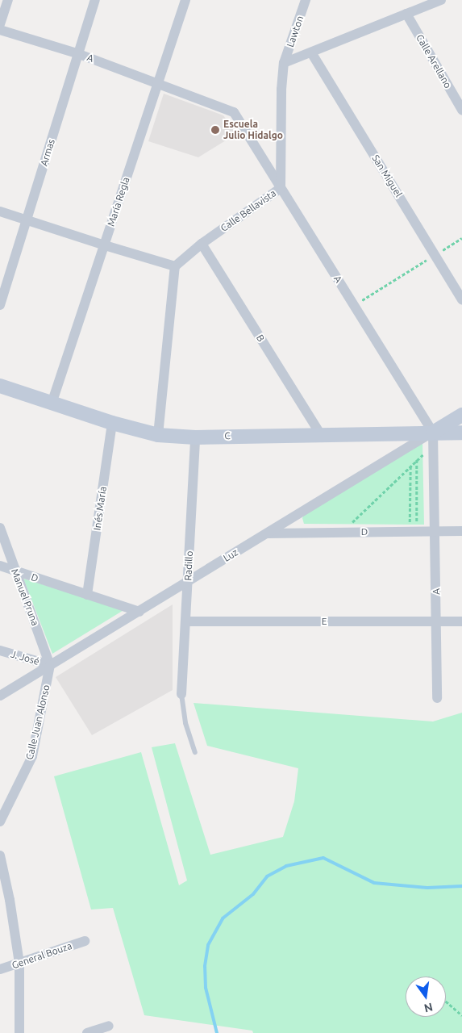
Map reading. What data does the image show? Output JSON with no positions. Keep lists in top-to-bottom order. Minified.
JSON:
{"streets":{"street":["Lawton","A","Calle Arellano","Armas","San Miguel","María Regla","Calle Bellavista","B","C","Inés María","D","Luz","Radillo","Manuel Pruna","E","J. José","Calle Juan Alonso","General Bouza"]},"crossings":[["Lawton","Calle Bellavista"],["A","Armas"],["A","María Regla"],["A","Calle Bellavista"],["A","C"],["A","D"],["A","Luz"],["A","E"],["María Regla","C"],["Calle Bellavista","B"],["B","C"],["C","Inés María"],["C","Luz"],["C","Radillo"],["Inés María","D"],["D","Luz"],["D","Manuel Pruna"],["Luz","Radillo"],["Luz","Manuel Pruna"],["Luz","J. José"],["Luz","Calle Juan Alonso"],["Radillo","E"],["Manuel Pruna","J. José"],["Manuel Pruna","Calle Juan Alonso"],["J. José","Calle Juan Alonso"]],"places":["Escuela Julio Hidalgo"],"north":"bottom"}
